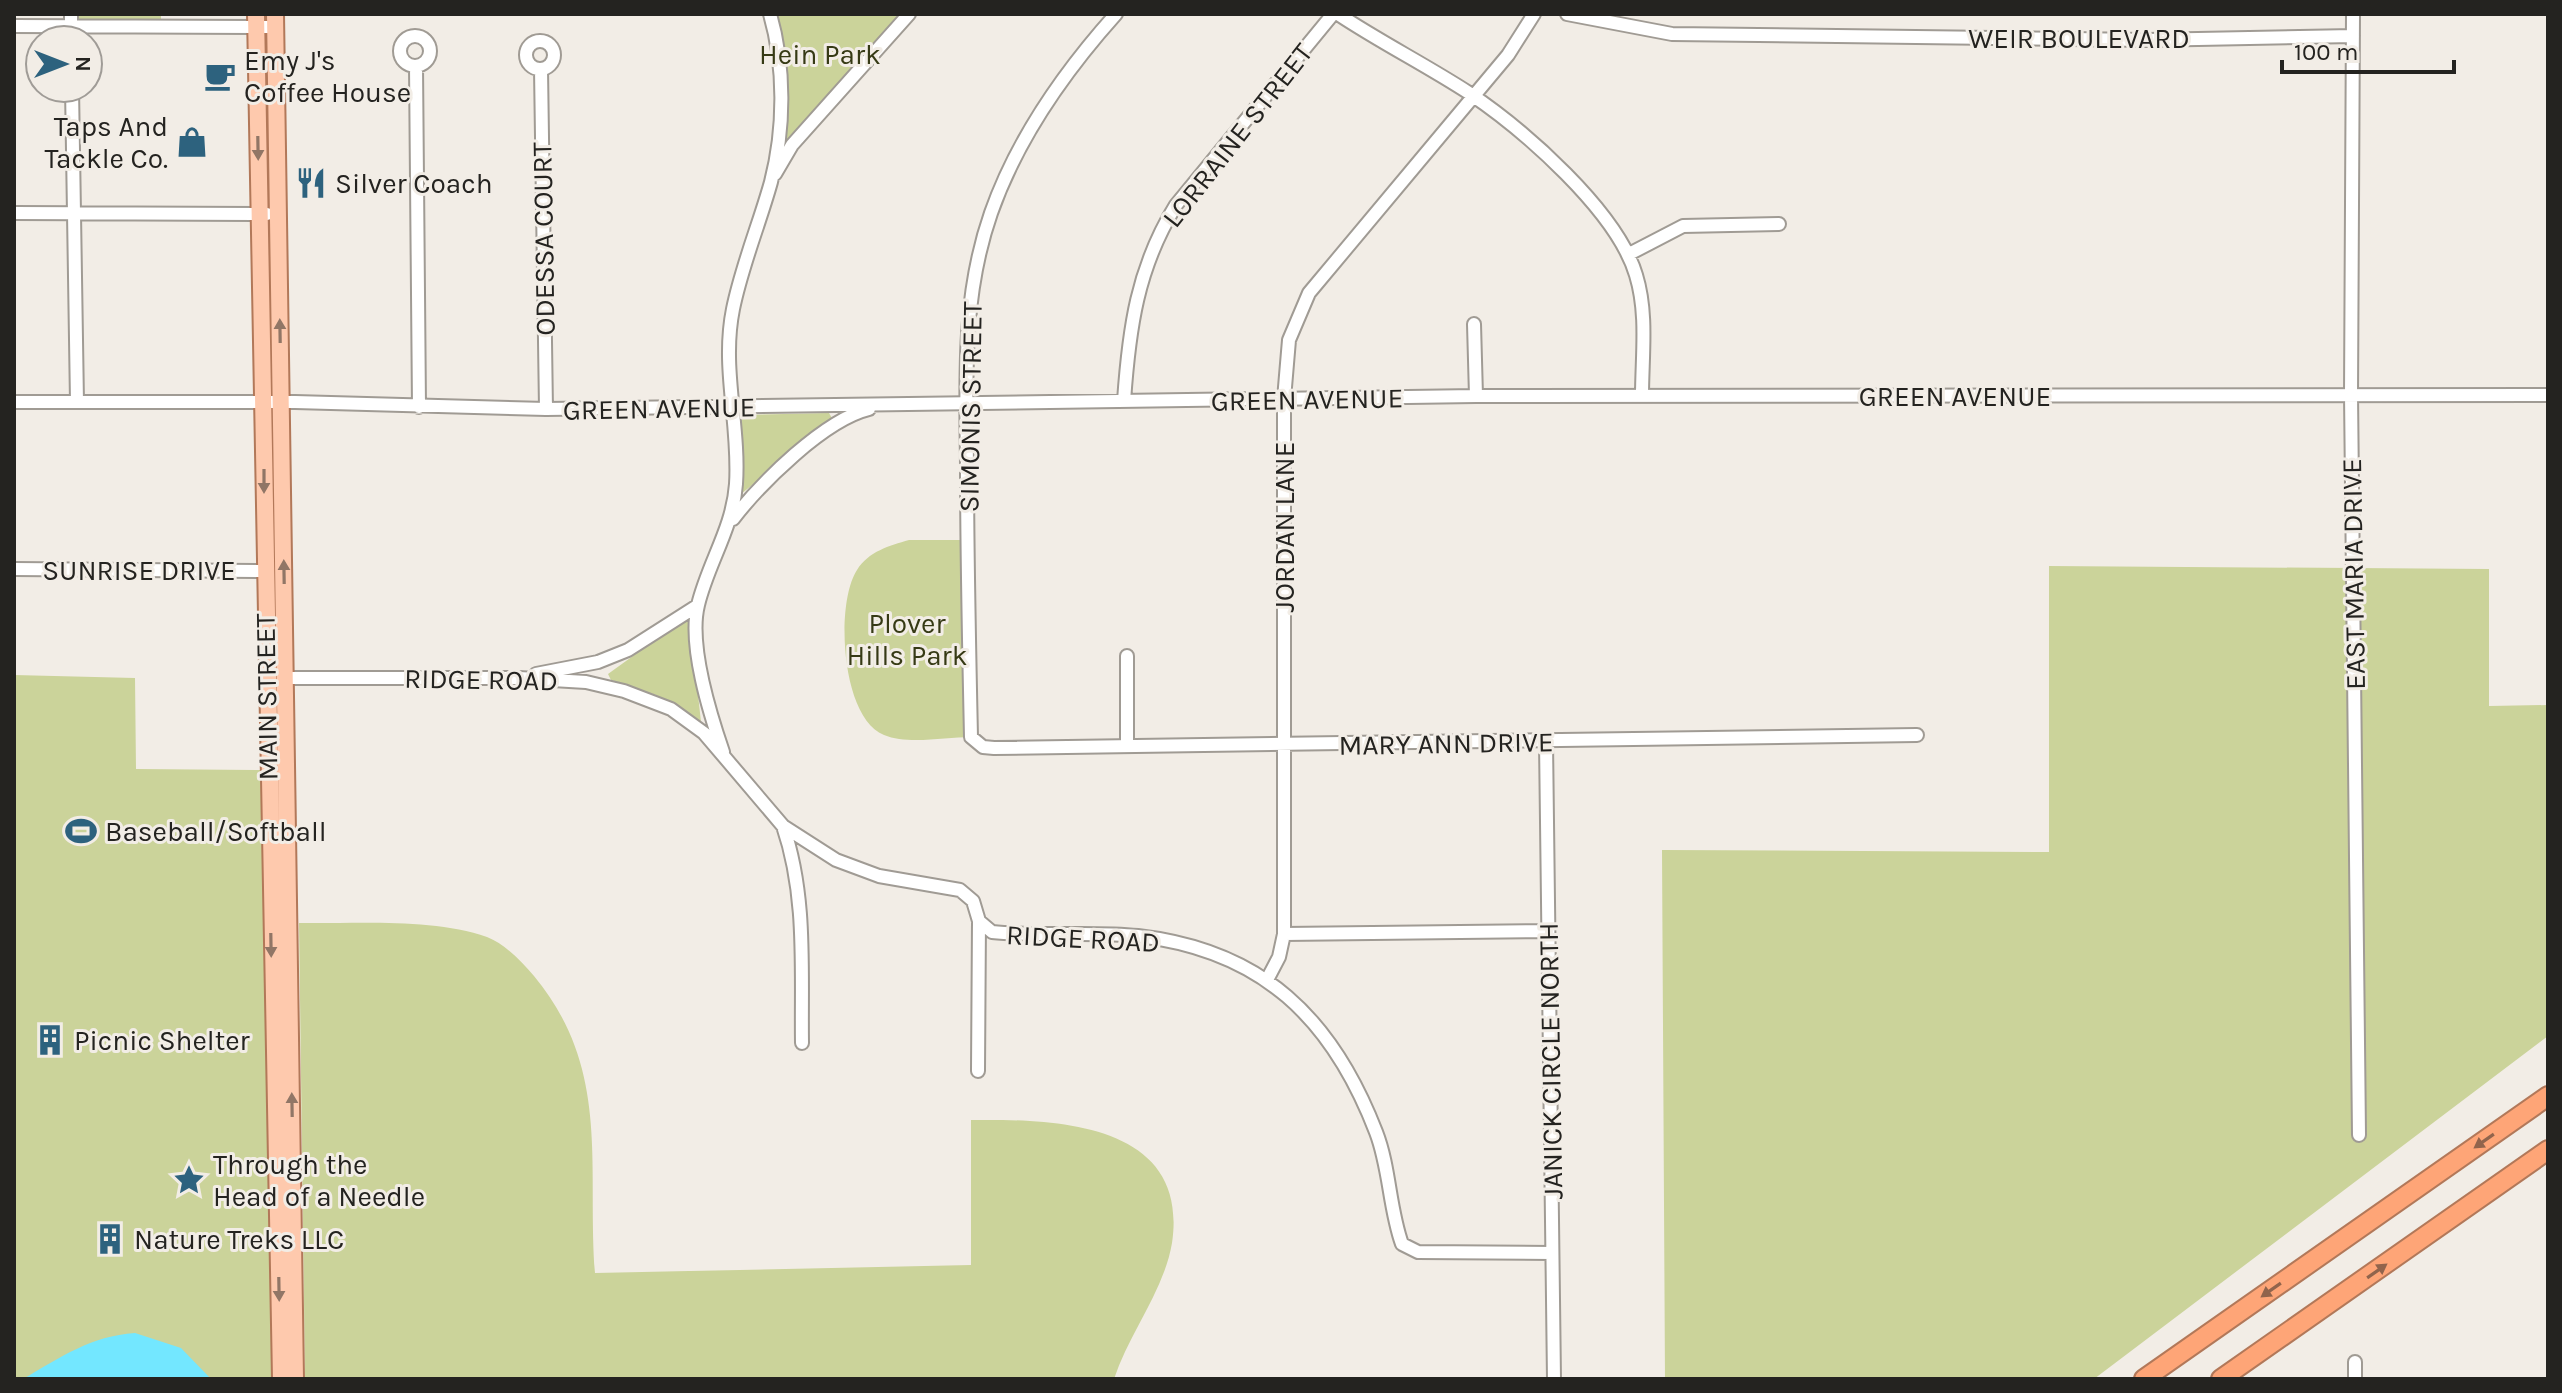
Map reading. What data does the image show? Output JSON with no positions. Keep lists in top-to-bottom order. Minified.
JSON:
{"streets":{"main road":["MAIN STREET"],"street":["WEIR BOULEVARD","LORRAINE STREET","ODESSA COURT","GREEN AVENUE","SIMONIS STREET","JORDAN LANE","SUNRISE DRIVE","EAST MARIA DRIVE","RIDGE ROAD","MARY ANN DRIVE","JANICK CIRCLE NORTH"]},"crossings":[["WEIR BOULEVARD","EAST MARIA DRIVE"],["LORRAINE STREET","GREEN AVENUE"],["ODESSA COURT","GREEN AVENUE"],["GREEN AVENUE","SIMONIS STREET"],["GREEN AVENUE","JORDAN LANE"],["GREEN AVENUE","EAST MARIA DRIVE"],["GREEN AVENUE","MAIN STREET"],["SIMONIS STREET","MARY ANN DRIVE"],["JORDAN LANE","RIDGE ROAD"],["JORDAN LANE","MARY ANN DRIVE"],["SUNRISE DRIVE","MAIN STREET"],["RIDGE ROAD","MAIN STREET"],["RIDGE ROAD","JANICK CIRCLE NORTH"],["MARY ANN DRIVE","JANICK CIRCLE NORTH"]],"parks":["Hein Park","Plover Hills Park"],"places":{"cafe":["Emy J's Coffee House"],"shop":["Taps And Tackle Co."],"restaurant":["Silver Coach"],"sports":["Baseball/Softball"],"building":["Picnic Shelter","Nature Treks LLC"],"place":["Through the Head of a Needle"]},"scale_bar":"100 m","north":"right"}
